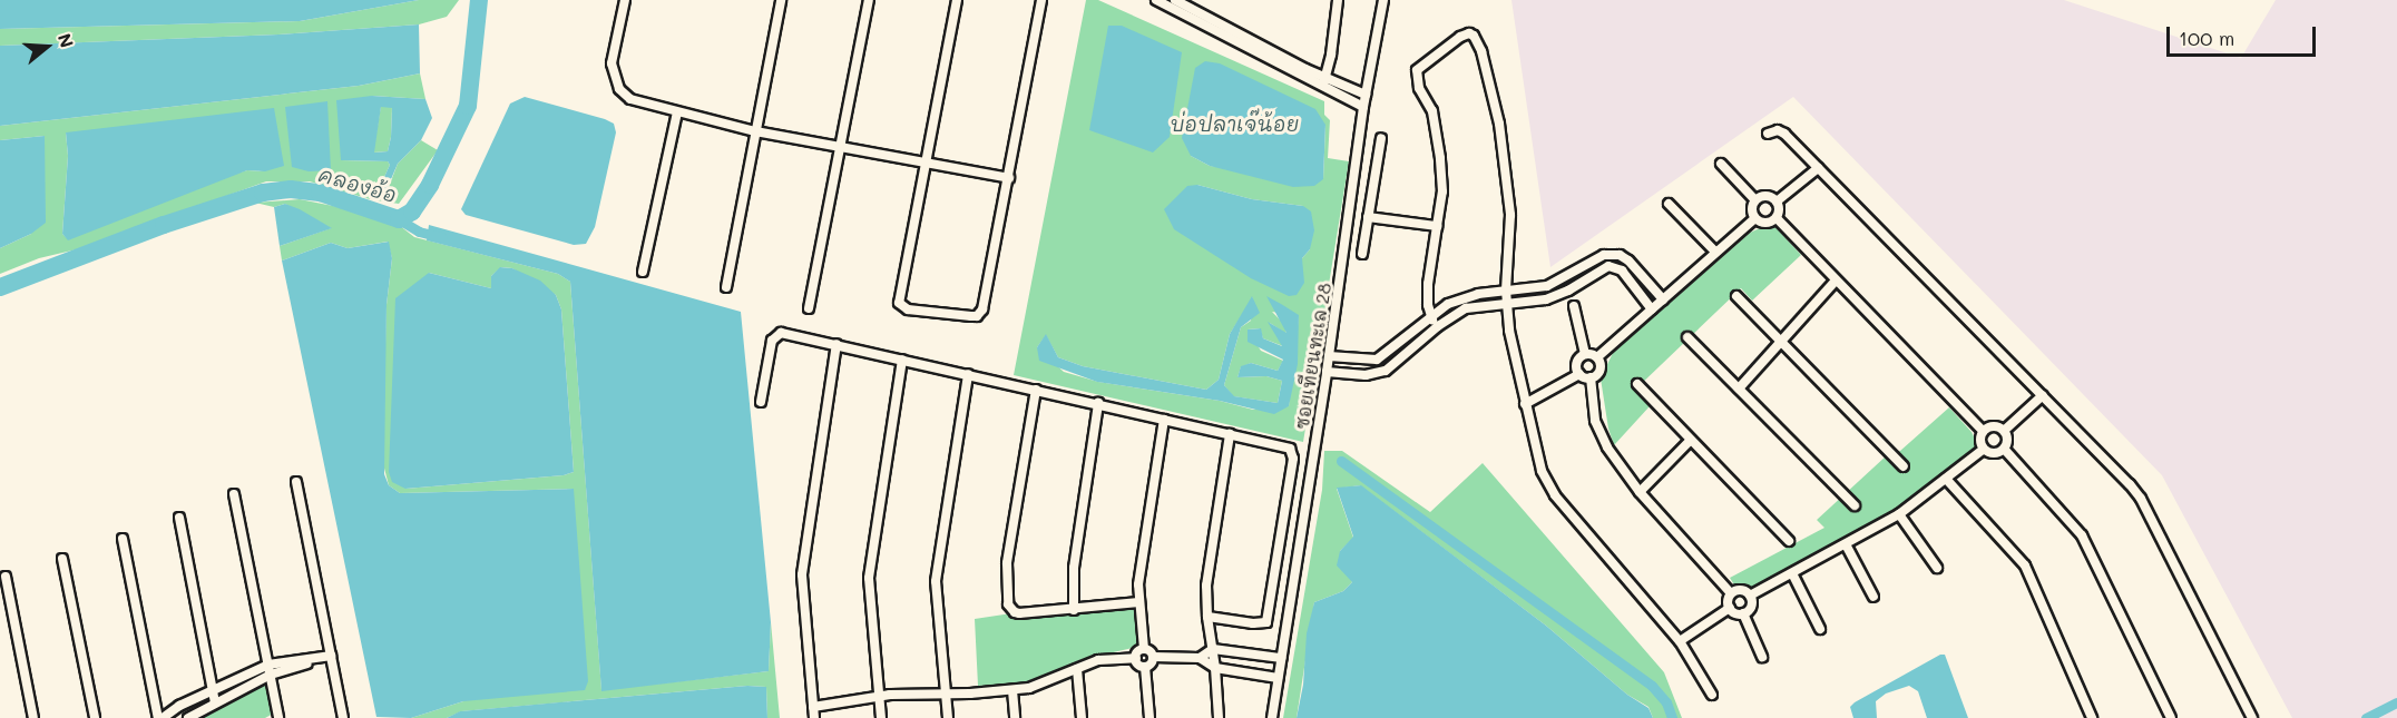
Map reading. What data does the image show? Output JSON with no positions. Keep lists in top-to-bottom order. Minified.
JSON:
{"streets":{"street":["ซอยเทียนทะเล 28"]},"water":["บ่อปลาเจ๊น้อย","คลองอ้อ"],"scale_bar":"100 m","north":"right"}
